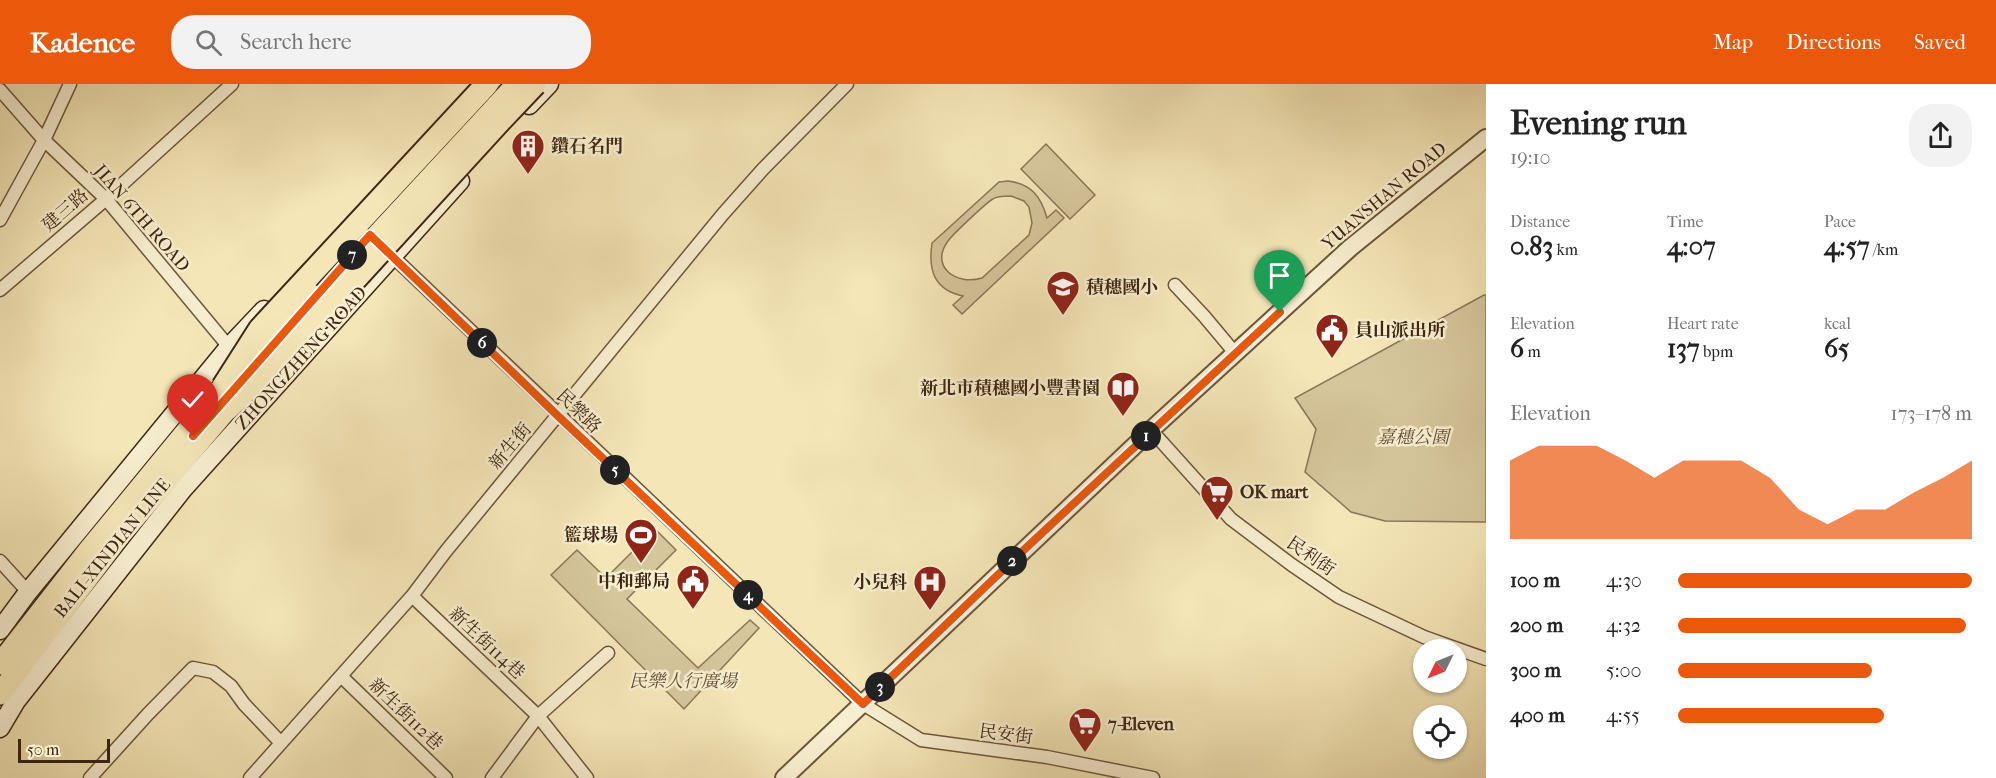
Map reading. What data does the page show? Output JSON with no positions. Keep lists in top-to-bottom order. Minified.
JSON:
{"streets":{"highway":["BALI-XINDIAN LINE"],"main road":["ZHONGZHENG ROAD"],"street":["YUANSHAN ROAD","建三路","JIAN 6TH ROAD","民樂路","新生街","民利街","新生街114巷","新生街112巷","民安街"]},"crossings":[["YUANSHAN ROAD","民樂路"],["YUANSHAN ROAD","民利街"],["YUANSHAN ROAD","民安街"],["建三路","JIAN 6TH ROAD"],["ZHONGZHENG ROAD","民樂路"],["民樂路","新生街"],["民樂路","民安街"],["新生街","新生街114巷"],["新生街","新生街112巷"]],"parks":["嘉穗公園","民樂人行廣場"],"places":{"building":["鑽石名門"],"school or university":["積穗國小"],"public building":["員山派出所","中和郵局"],"library":["新北市積穗國小豐書園"],"supermarket":["OK mart","7-Eleven"],"sports":["籃球場"],"hospital":["小兒科"]},"scale_bar":"50 m","north":"bottom left","page":{"header":"Kadence","search":"Search here","nav":["Map","Directions","Saved"],"heading":["Evening run","19:10"],"stats":[["Distance","0.83 km"],["Time","4:07"],["Pace","4:57 /km"],["Elevation","6 m"],["Heart rate","137 bpm"],["kcal","65"]],"pins":["7","6","1","5","2","4","3"],"chart":["Elevation","173–178 m"],"list":[{"name":"100 m","note":"4:30"},{"name":"200 m","note":"4:32"},{"name":"300 m","note":"5:00"},{"name":"400 m","note":"4:55"}],"scale":"50 m"}}
